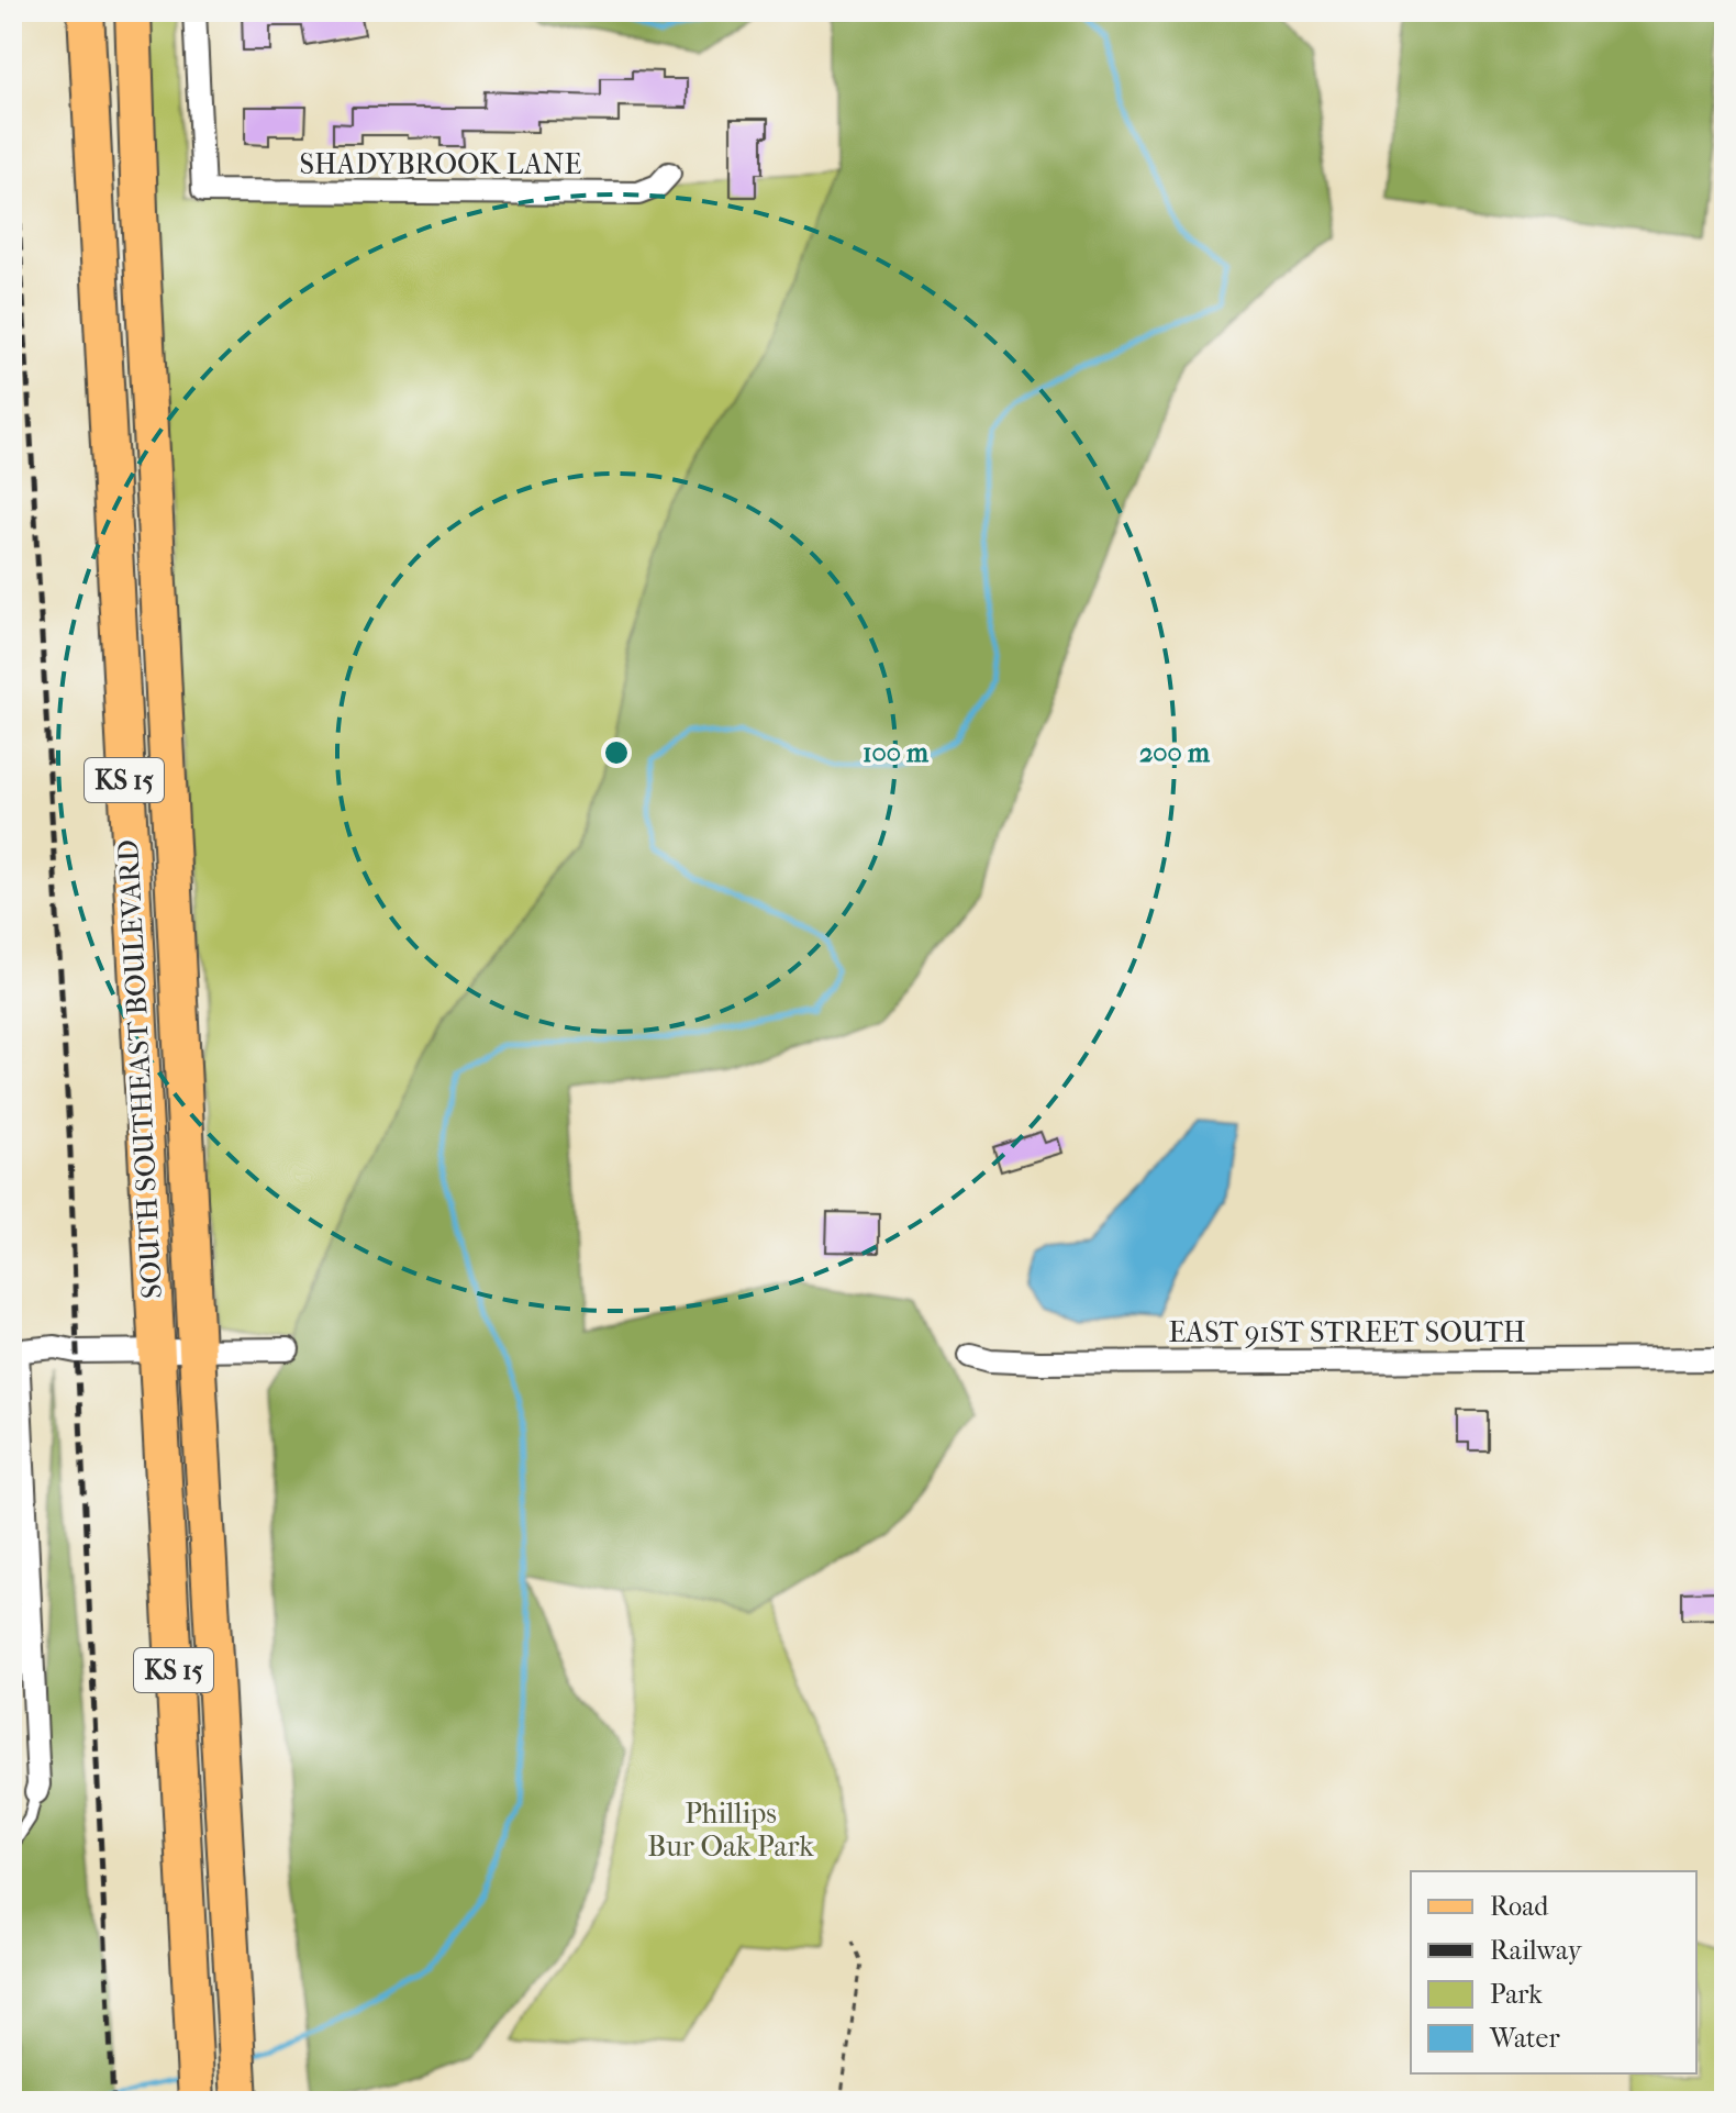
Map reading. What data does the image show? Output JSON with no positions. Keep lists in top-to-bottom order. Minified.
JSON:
{"streets":{"main road":["KS 15","SOUTH SOUTHEAST BOULEVARD"],"street":["SHADYBROOK LANE","EAST 91ST STREET SOUTH"]},"crossings":[["KS 15","SOUTH SOUTHEAST BOULEVARD"]],"parks":["Phillips Bur Oak Park"],"legend":["Road","Railway","Park","Water"],"rings":["100 m","200 m"]}
